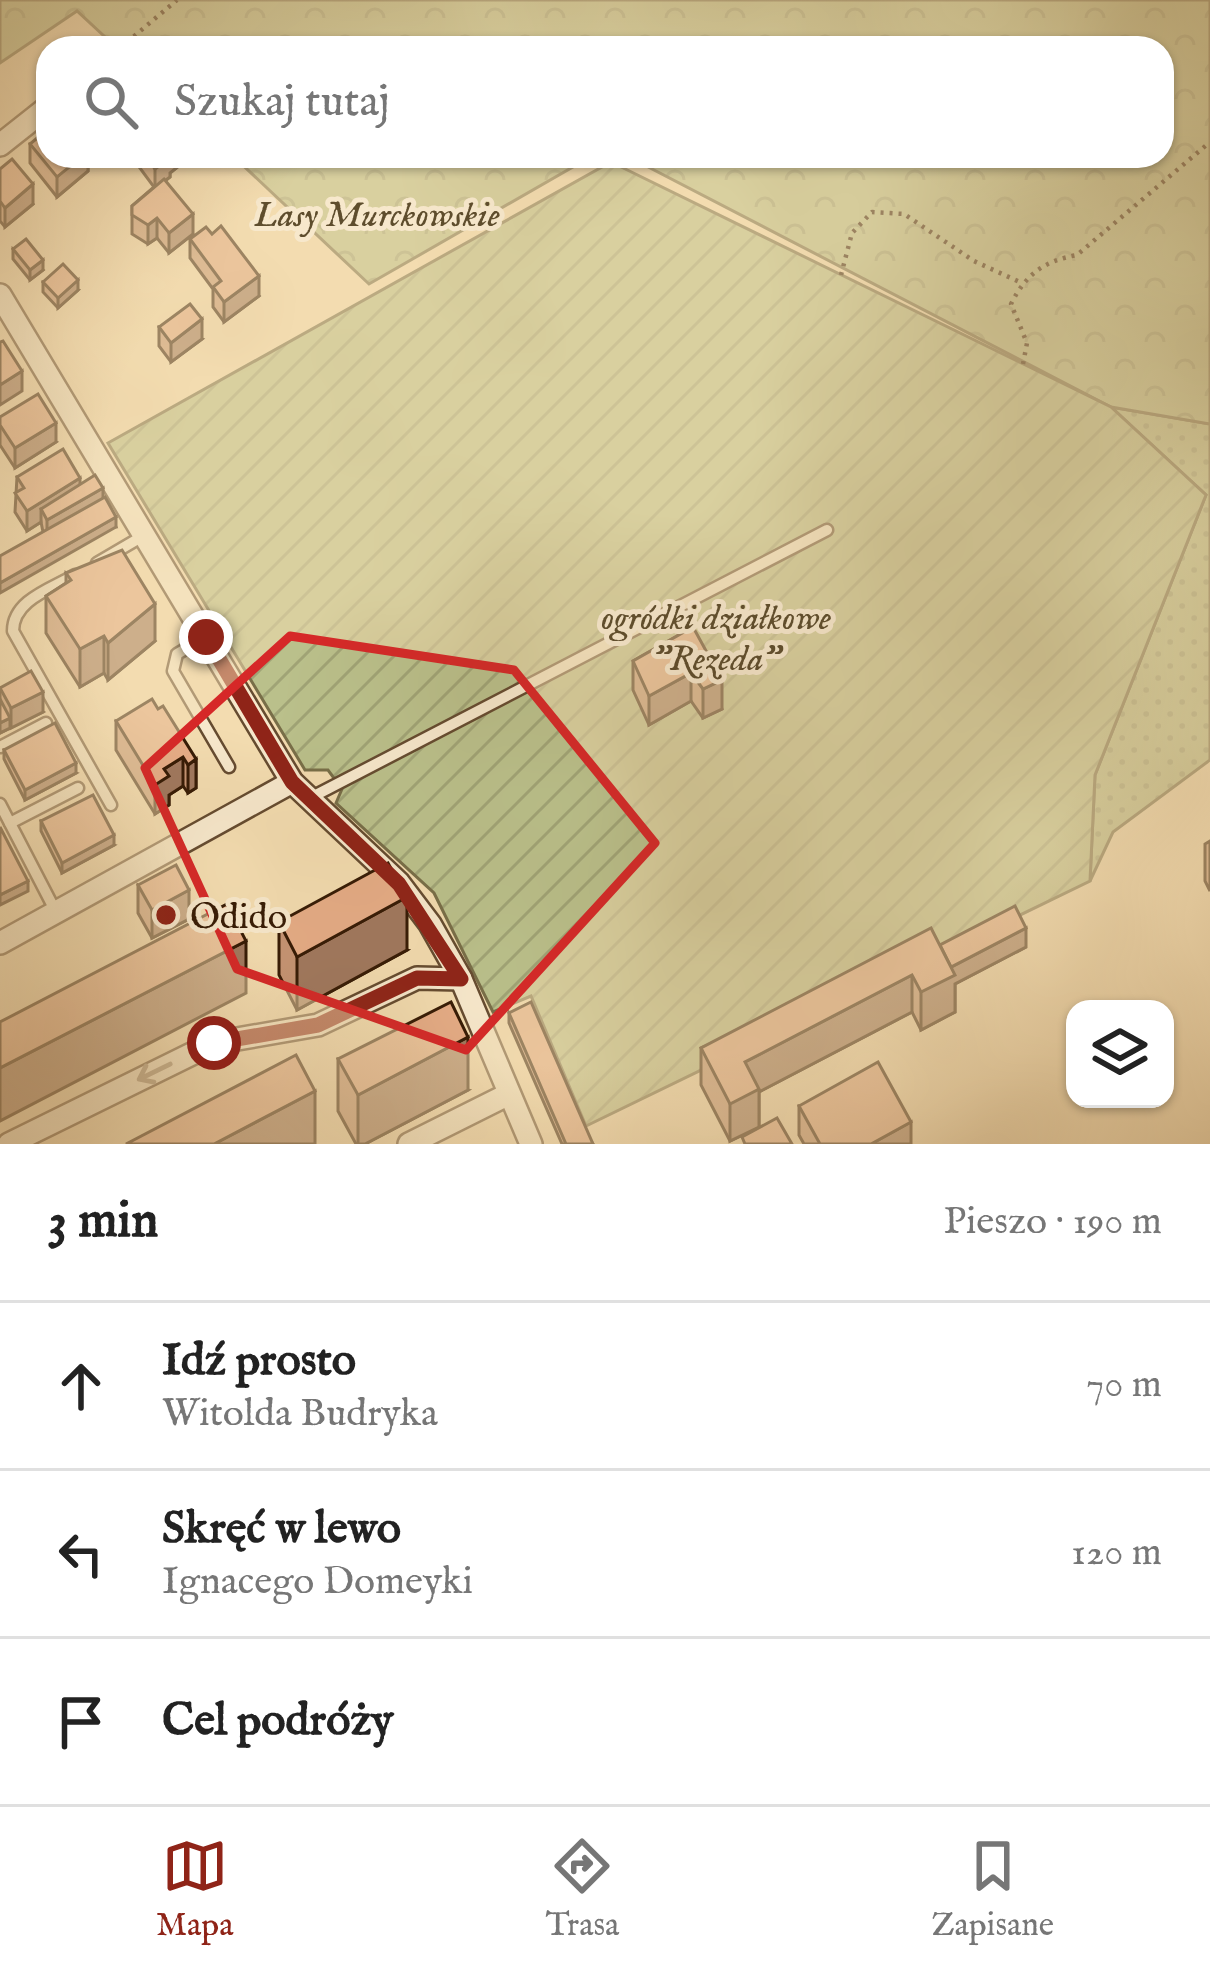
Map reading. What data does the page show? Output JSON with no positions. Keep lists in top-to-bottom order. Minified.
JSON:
{"parks":["Lasy Murckowskie","ogródki działkowe \"Rezeda\""],"places":["Odido"],"page":{"search":"Szukaj tutaj","heading":["3 min","Pieszo · 190 m"],"list":[["Idź prosto","Witolda Budryka","70 m"],["Skręć w lewo","Ignacego Domeyki","120 m"],"Cel podróży"],"nav":["Mapa","Trasa","Zapisane"]}}
